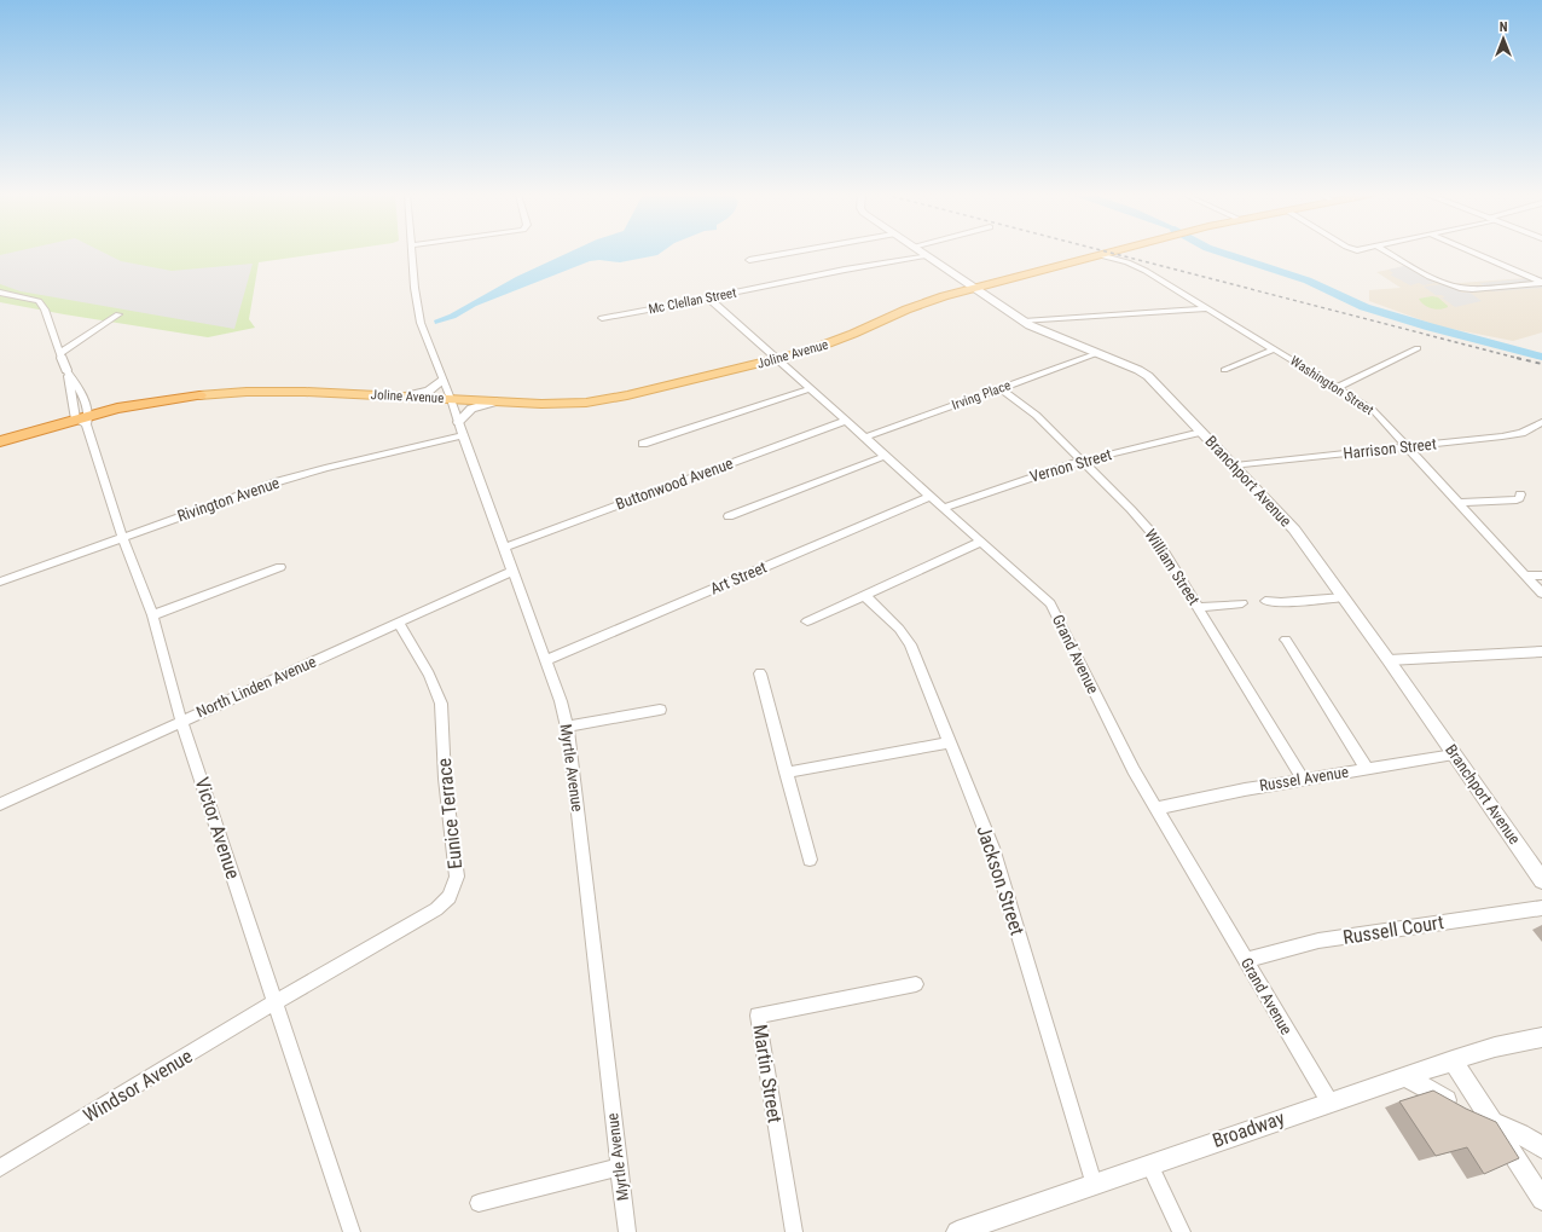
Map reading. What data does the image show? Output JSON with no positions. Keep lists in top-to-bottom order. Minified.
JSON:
{"streets":{"main road":["Joline Avenue"],"street":["Mc Clellan Street","Washington Street","Irving Place","Harrison Street","Vernon Street","Branchport Avenue","Buttonwood Avenue","Rivington Avenue","William Street","Art Street","Grand Avenue","North Linden Avenue","Myrtle Avenue","Russel Avenue","Eunice Terrace","Victor Avenue","Jackson Street","Russell Court","Martin Street","Windsor Avenue","Broadway"]},"crossings":[["Mc Clellan Street","Branchport Avenue"],["Mc Clellan Street","Grand Avenue"],["Joline Avenue","Washington Street"],["Joline Avenue","Branchport Avenue"],["Joline Avenue","Grand Avenue"],["Joline Avenue","Myrtle Avenue"],["Washington Street","Harrison Street"],["Irving Place","Branchport Avenue"],["Irving Place","William Street"],["Irving Place","Grand Avenue"],["Harrison Street","Branchport Avenue"],["Vernon Street","Branchport Avenue"],["Vernon Street","William Street"],["Vernon Street","Grand Avenue"],["Branchport Avenue","Russel Avenue"],["Buttonwood Avenue","Grand Avenue"],["Buttonwood Avenue","Myrtle Avenue"],["Rivington Avenue","Myrtle Avenue"],["Rivington Avenue","Victor Avenue"],["William Street","Russel Avenue"],["Art Street","Grand Avenue"],["Art Street","Myrtle Avenue"],["Grand Avenue","Russel Avenue"],["Grand Avenue","Russell Court"],["Grand Avenue","Broadway"],["North Linden Avenue","Myrtle Avenue"],["North Linden Avenue","Eunice Terrace"],["North Linden Avenue","Victor Avenue"],["Eunice Terrace","Victor Avenue"],["Eunice Terrace","Windsor Avenue"],["Victor Avenue","Windsor Avenue"],["Jackson Street","Broadway"]],"north":"top"}
